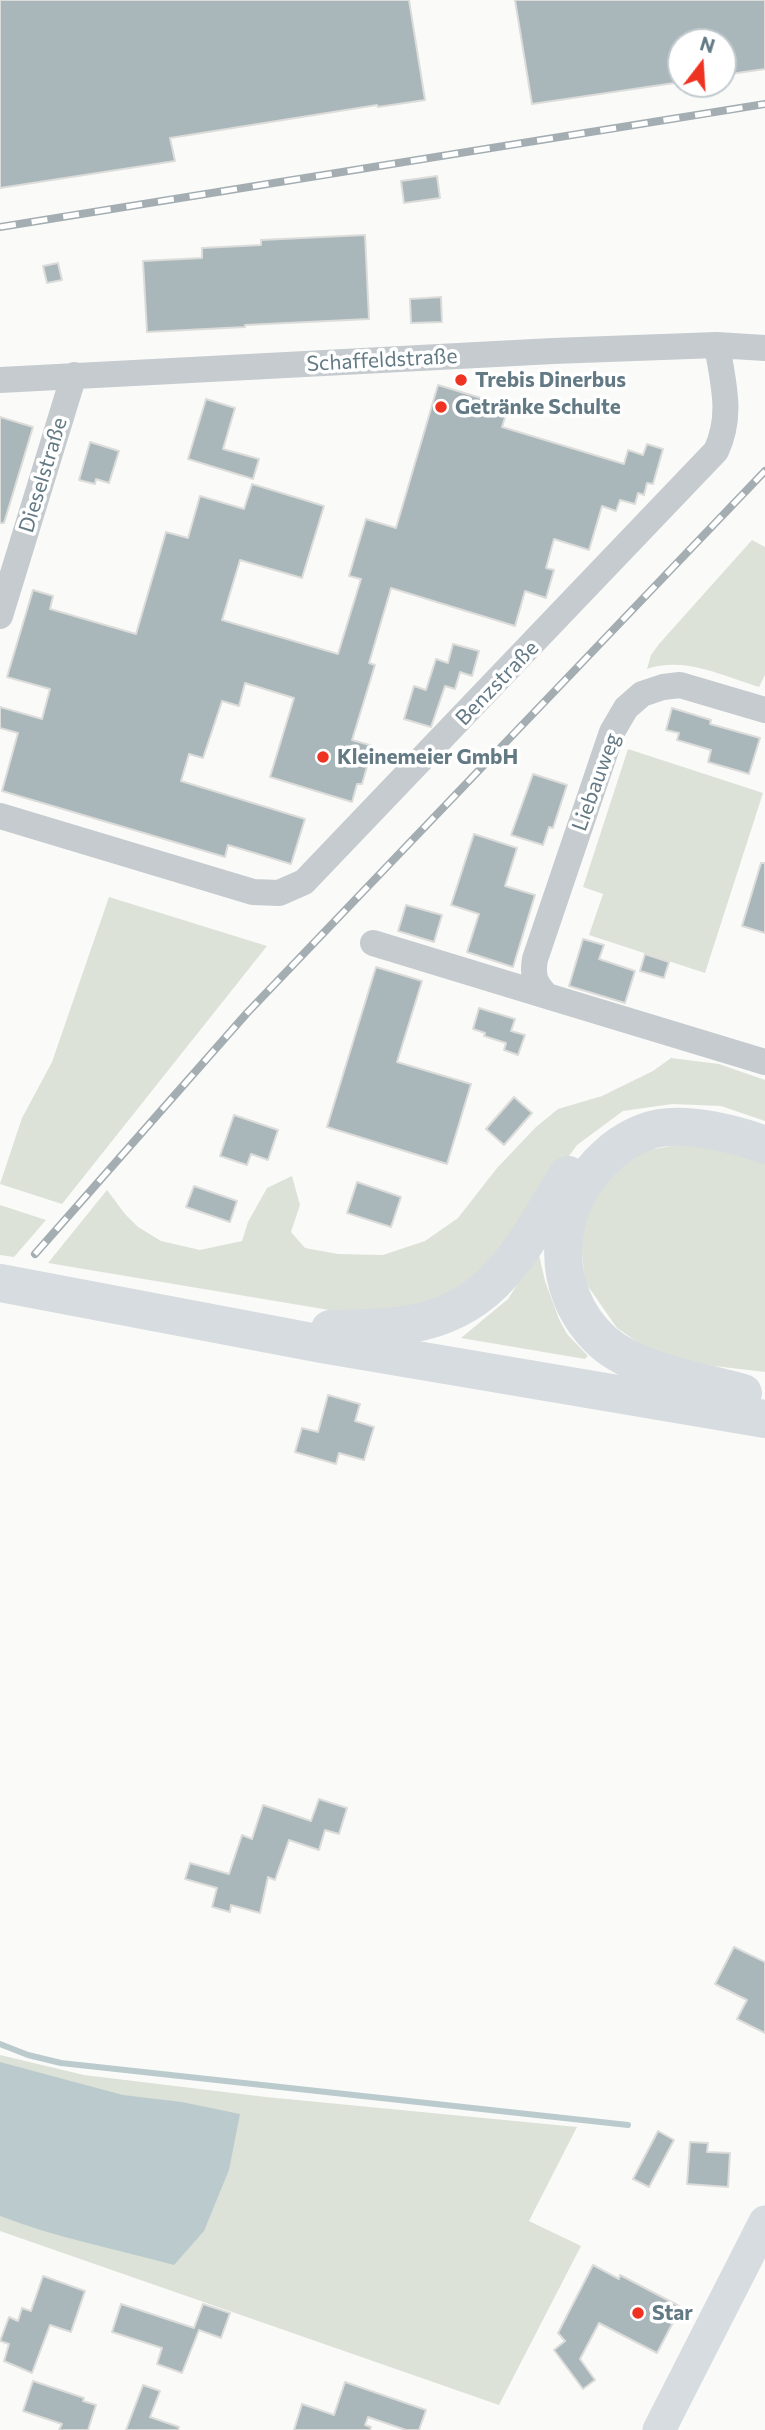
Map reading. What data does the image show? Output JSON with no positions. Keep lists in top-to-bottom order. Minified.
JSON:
{"streets":{"street":["Schaffeldstraße","Dieselstraße","Benzstraße","Liebauweg"]},"crossings":[["Schaffeldstraße","Dieselstraße"],["Schaffeldstraße","Benzstraße"]],"places":["Trebis Dinerbus","Getränke Schulte","Kleinemeier GmbH","Star"],"north":"top"}
